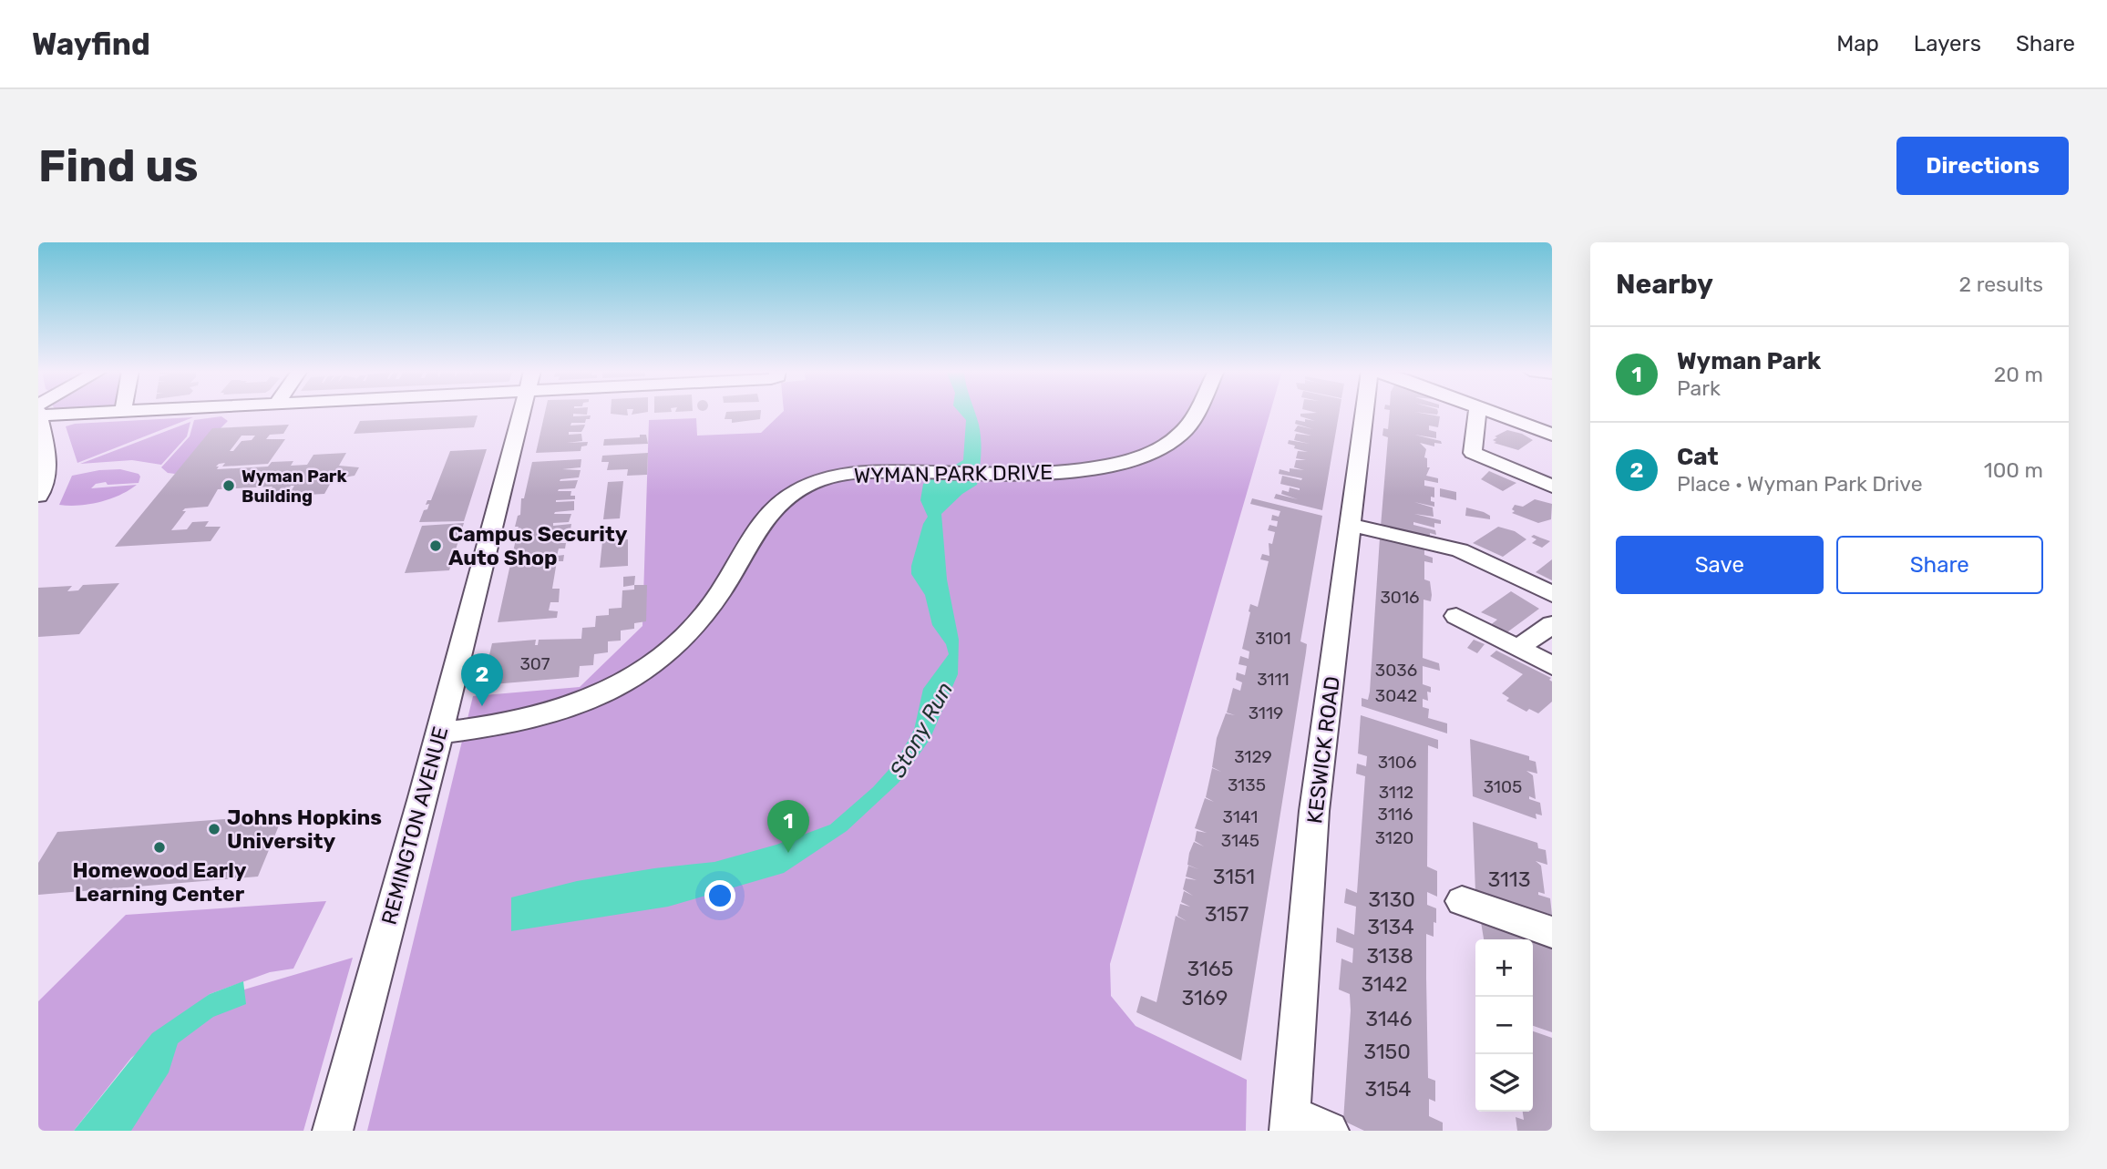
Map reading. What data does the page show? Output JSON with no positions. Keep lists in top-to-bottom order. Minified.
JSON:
{"streets":{"street":["WYMAN PARK DRIVE","KESWICK ROAD","REMINGTON AVENUE"]},"crossings":[["WYMAN PARK DRIVE","REMINGTON AVENUE"]],"water":["Stony Run"],"places":["Wyman Park Building","Campus Security Auto Shop","Johns Hopkins University","Homewood Early Learning Center"],"house_numbers":["3016","3101","307","3036","3111","3042","3119","3129","3106","3135","3105","3112","3116","3141","3120","3145","3151","3113","3130","3157","3134","3138","3165","3142","3169","3146","3150","3154"],"page":{"header":"Wayfind","nav":["Map","Layers","Share"],"buttons":["Directions",["Save","Share"]],"title":"Find us","heading":["Nearby","2 results"],"list":[{"mark":"1","name":"Wyman Park","note":"Park","value":"20 m"},{"mark":"2","name":"Cat","note":"Place · Wyman Park Drive","value":"100 m"}],"pins":["2","1"],"map_buttons":["+","−"]}}
